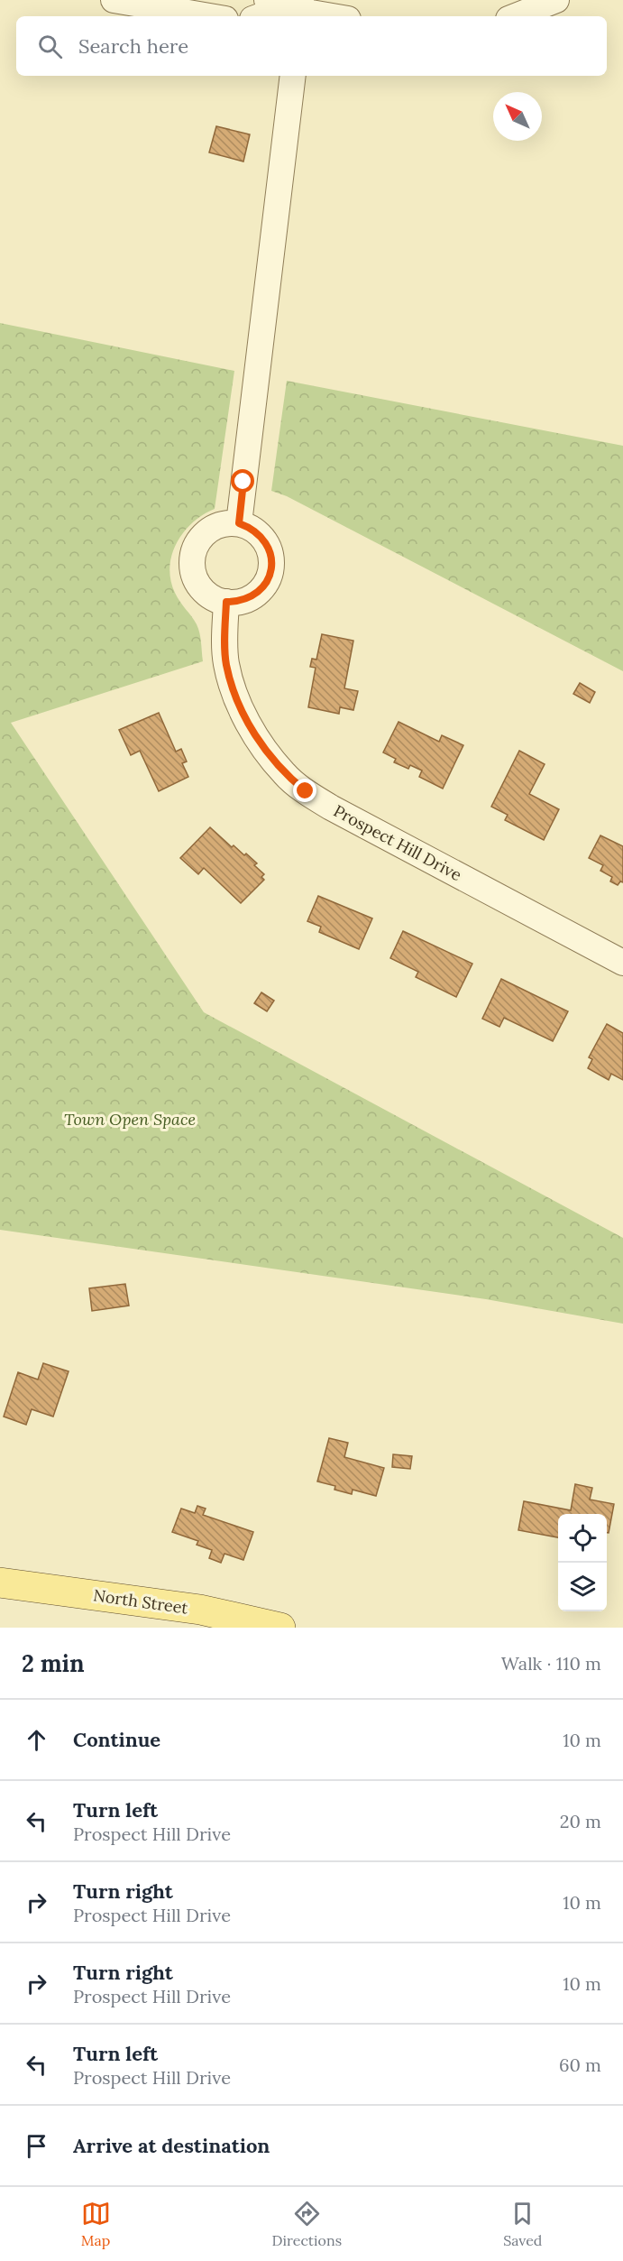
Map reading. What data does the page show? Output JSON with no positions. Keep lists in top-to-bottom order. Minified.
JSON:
{"streets":{"main road":["North Street"],"street":["Prospect Hill Drive"]},"parks":["Town Open Space"],"north":"top left","page":{"search":"Search here","heading":["2 min","Walk · 110 m"],"list":[["Continue","10 m"],["Turn left","Prospect Hill Drive","20 m"],["Turn right","Prospect Hill Drive","10 m"],["Turn right","Prospect Hill Drive","10 m"],["Turn left","Prospect Hill Drive","60 m"],"Arrive at destination"],"nav":["Map","Directions","Saved"]}}
